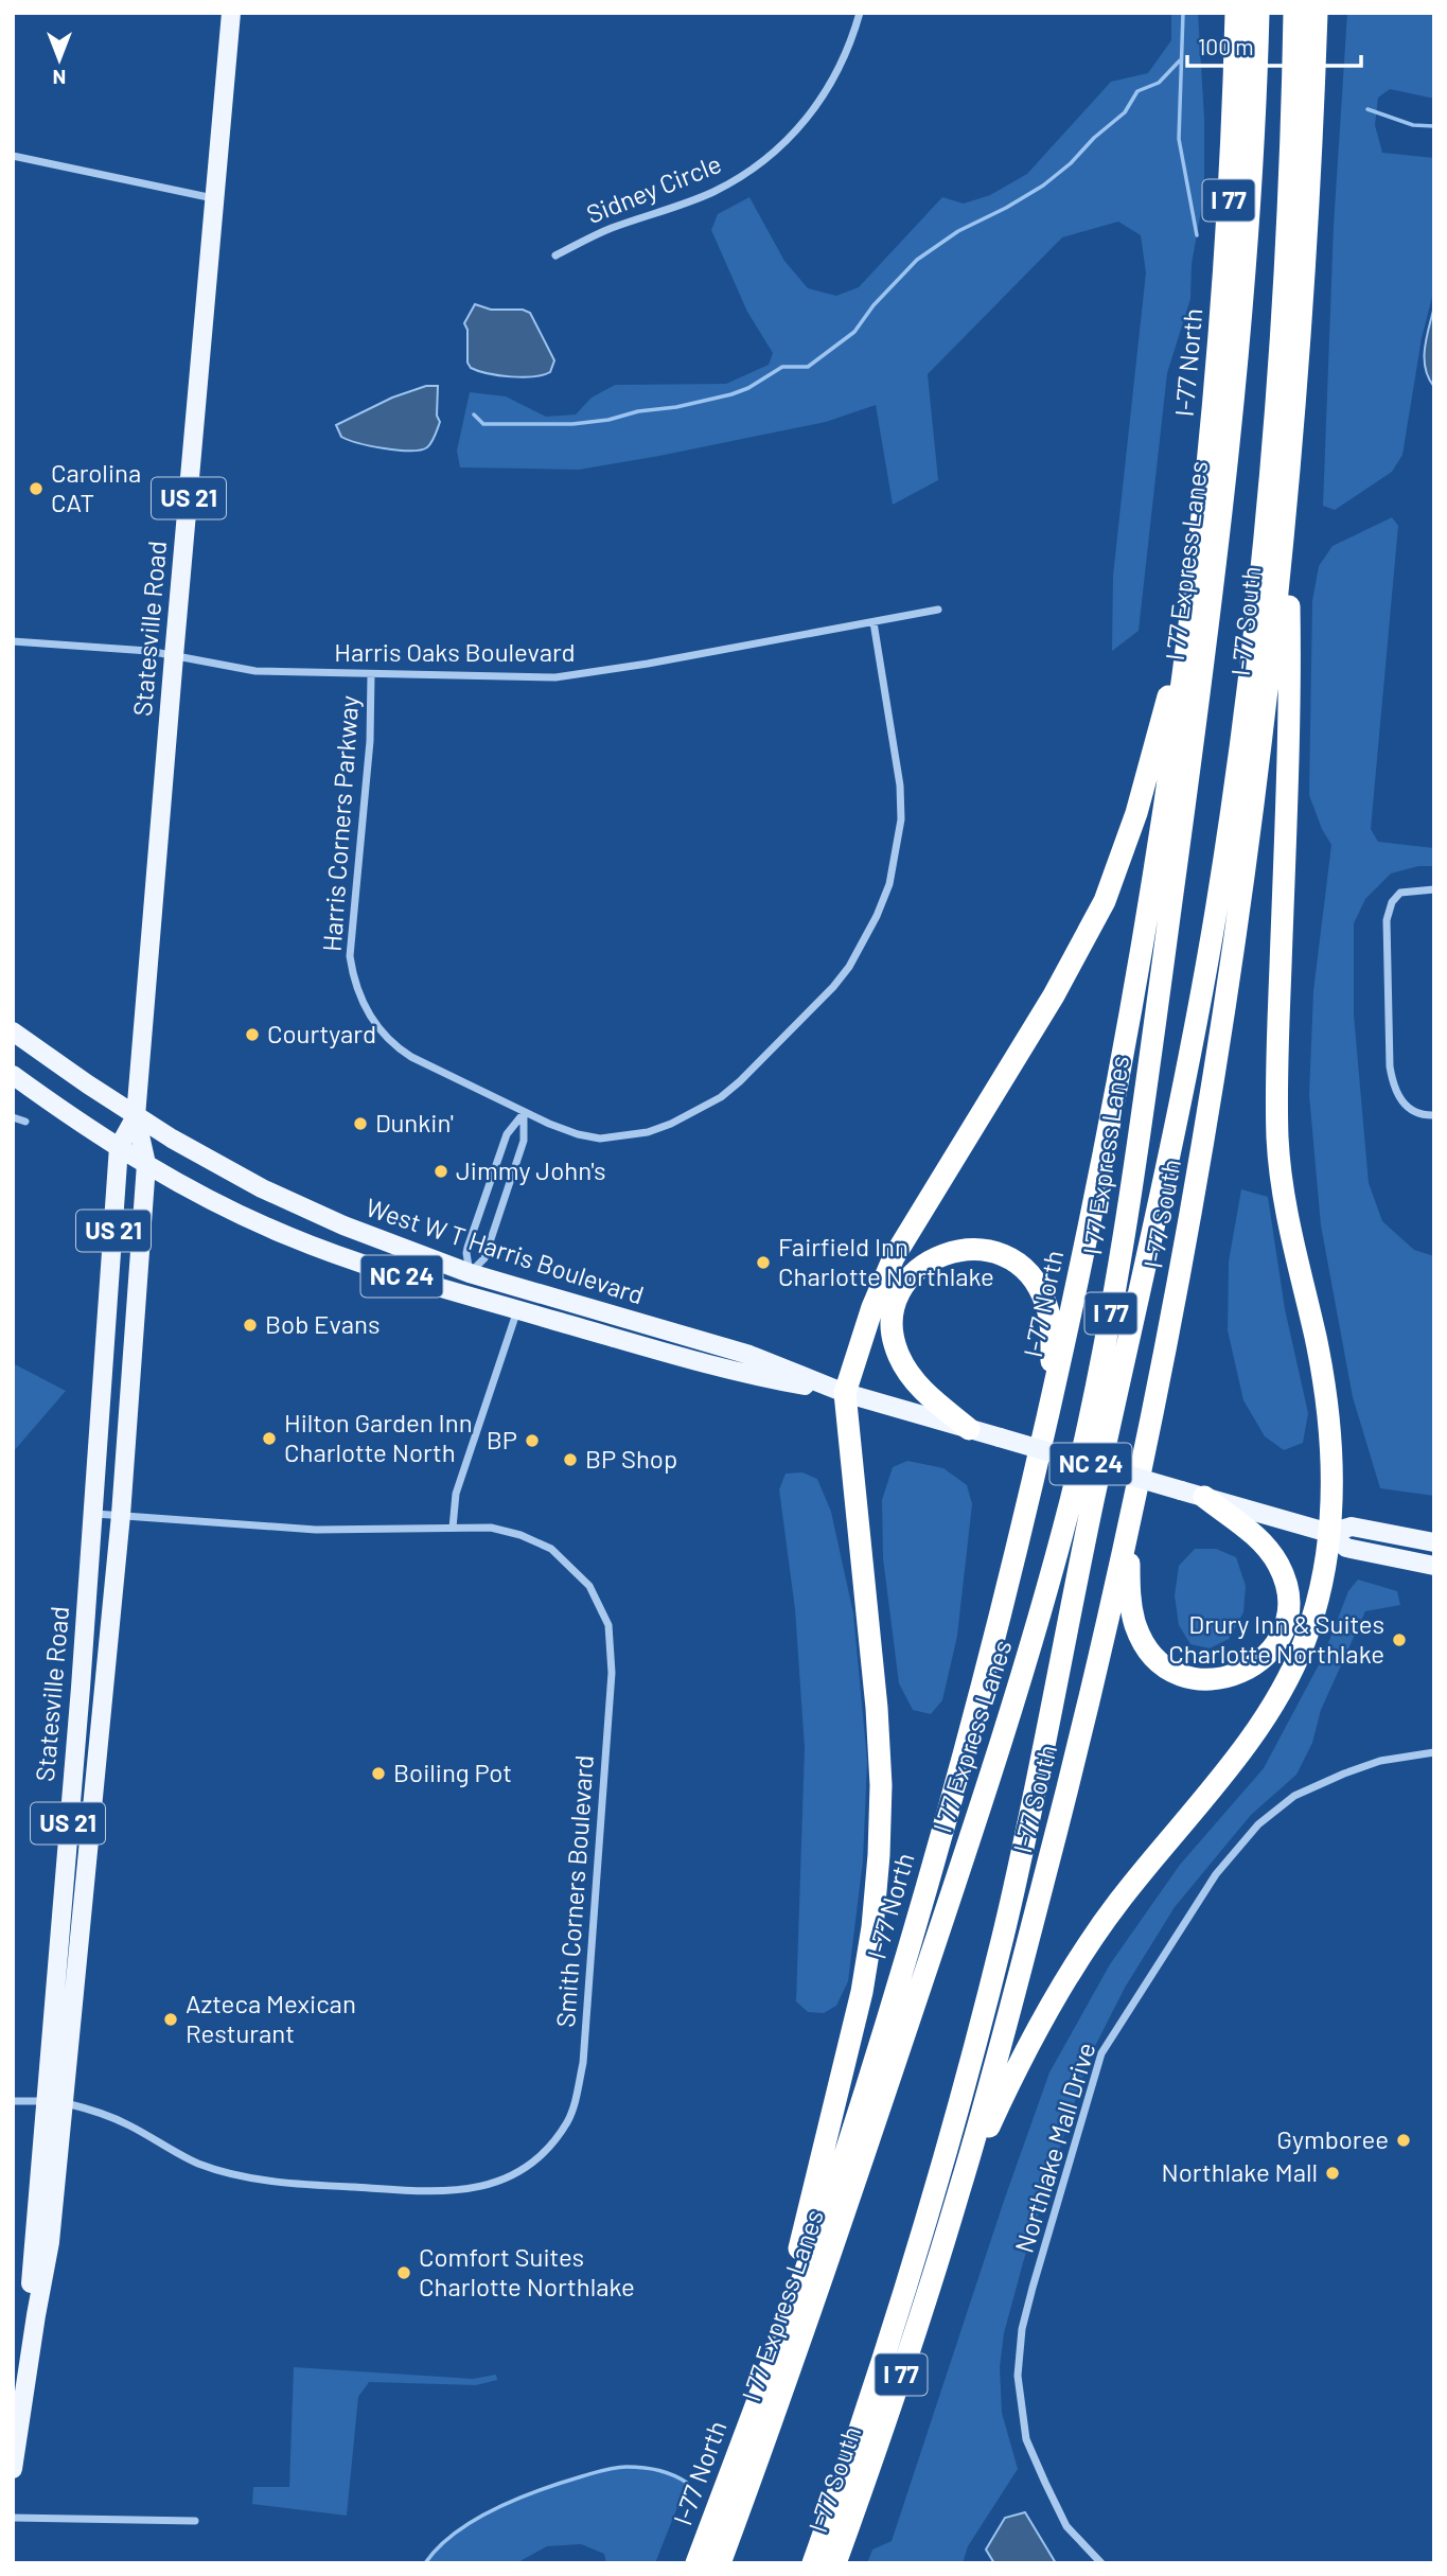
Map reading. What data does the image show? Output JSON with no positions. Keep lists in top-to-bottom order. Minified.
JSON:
{"streets":{"highway":["I 77","I-77 North","I 77 Express Lanes","I-77 South"],"main road":["US 21","Statesville Road","West W T Harris Boulevard","NC 24"],"street":["Sidney Circle","Harris Oaks Boulevard","Harris Corners Parkway","Smith Corners Boulevard","Northlake Mall Drive"]},"crossings":[["Statesville Road","Harris Oaks Boulevard"],["Statesville Road","West W T Harris Boulevard"],["Statesville Road","Smith Corners Boulevard"],["Harris Oaks Boulevard","Harris Corners Parkway"]],"places":["Carolina CAT","Courtyard","Dunkin'","Jimmy John's","Fairfield Inn Charlotte Northlake","Bob Evans","Hilton Garden Inn Charlotte North","BP","BP Shop","Drury Inn & Suites Charlotte Northlake","Boiling Pot","Azteca Mexican Resturant","Gymboree","Northlake Mall","Comfort Suites Charlotte Northlake"],"scale_bar":"100 m","north":"bottom"}
